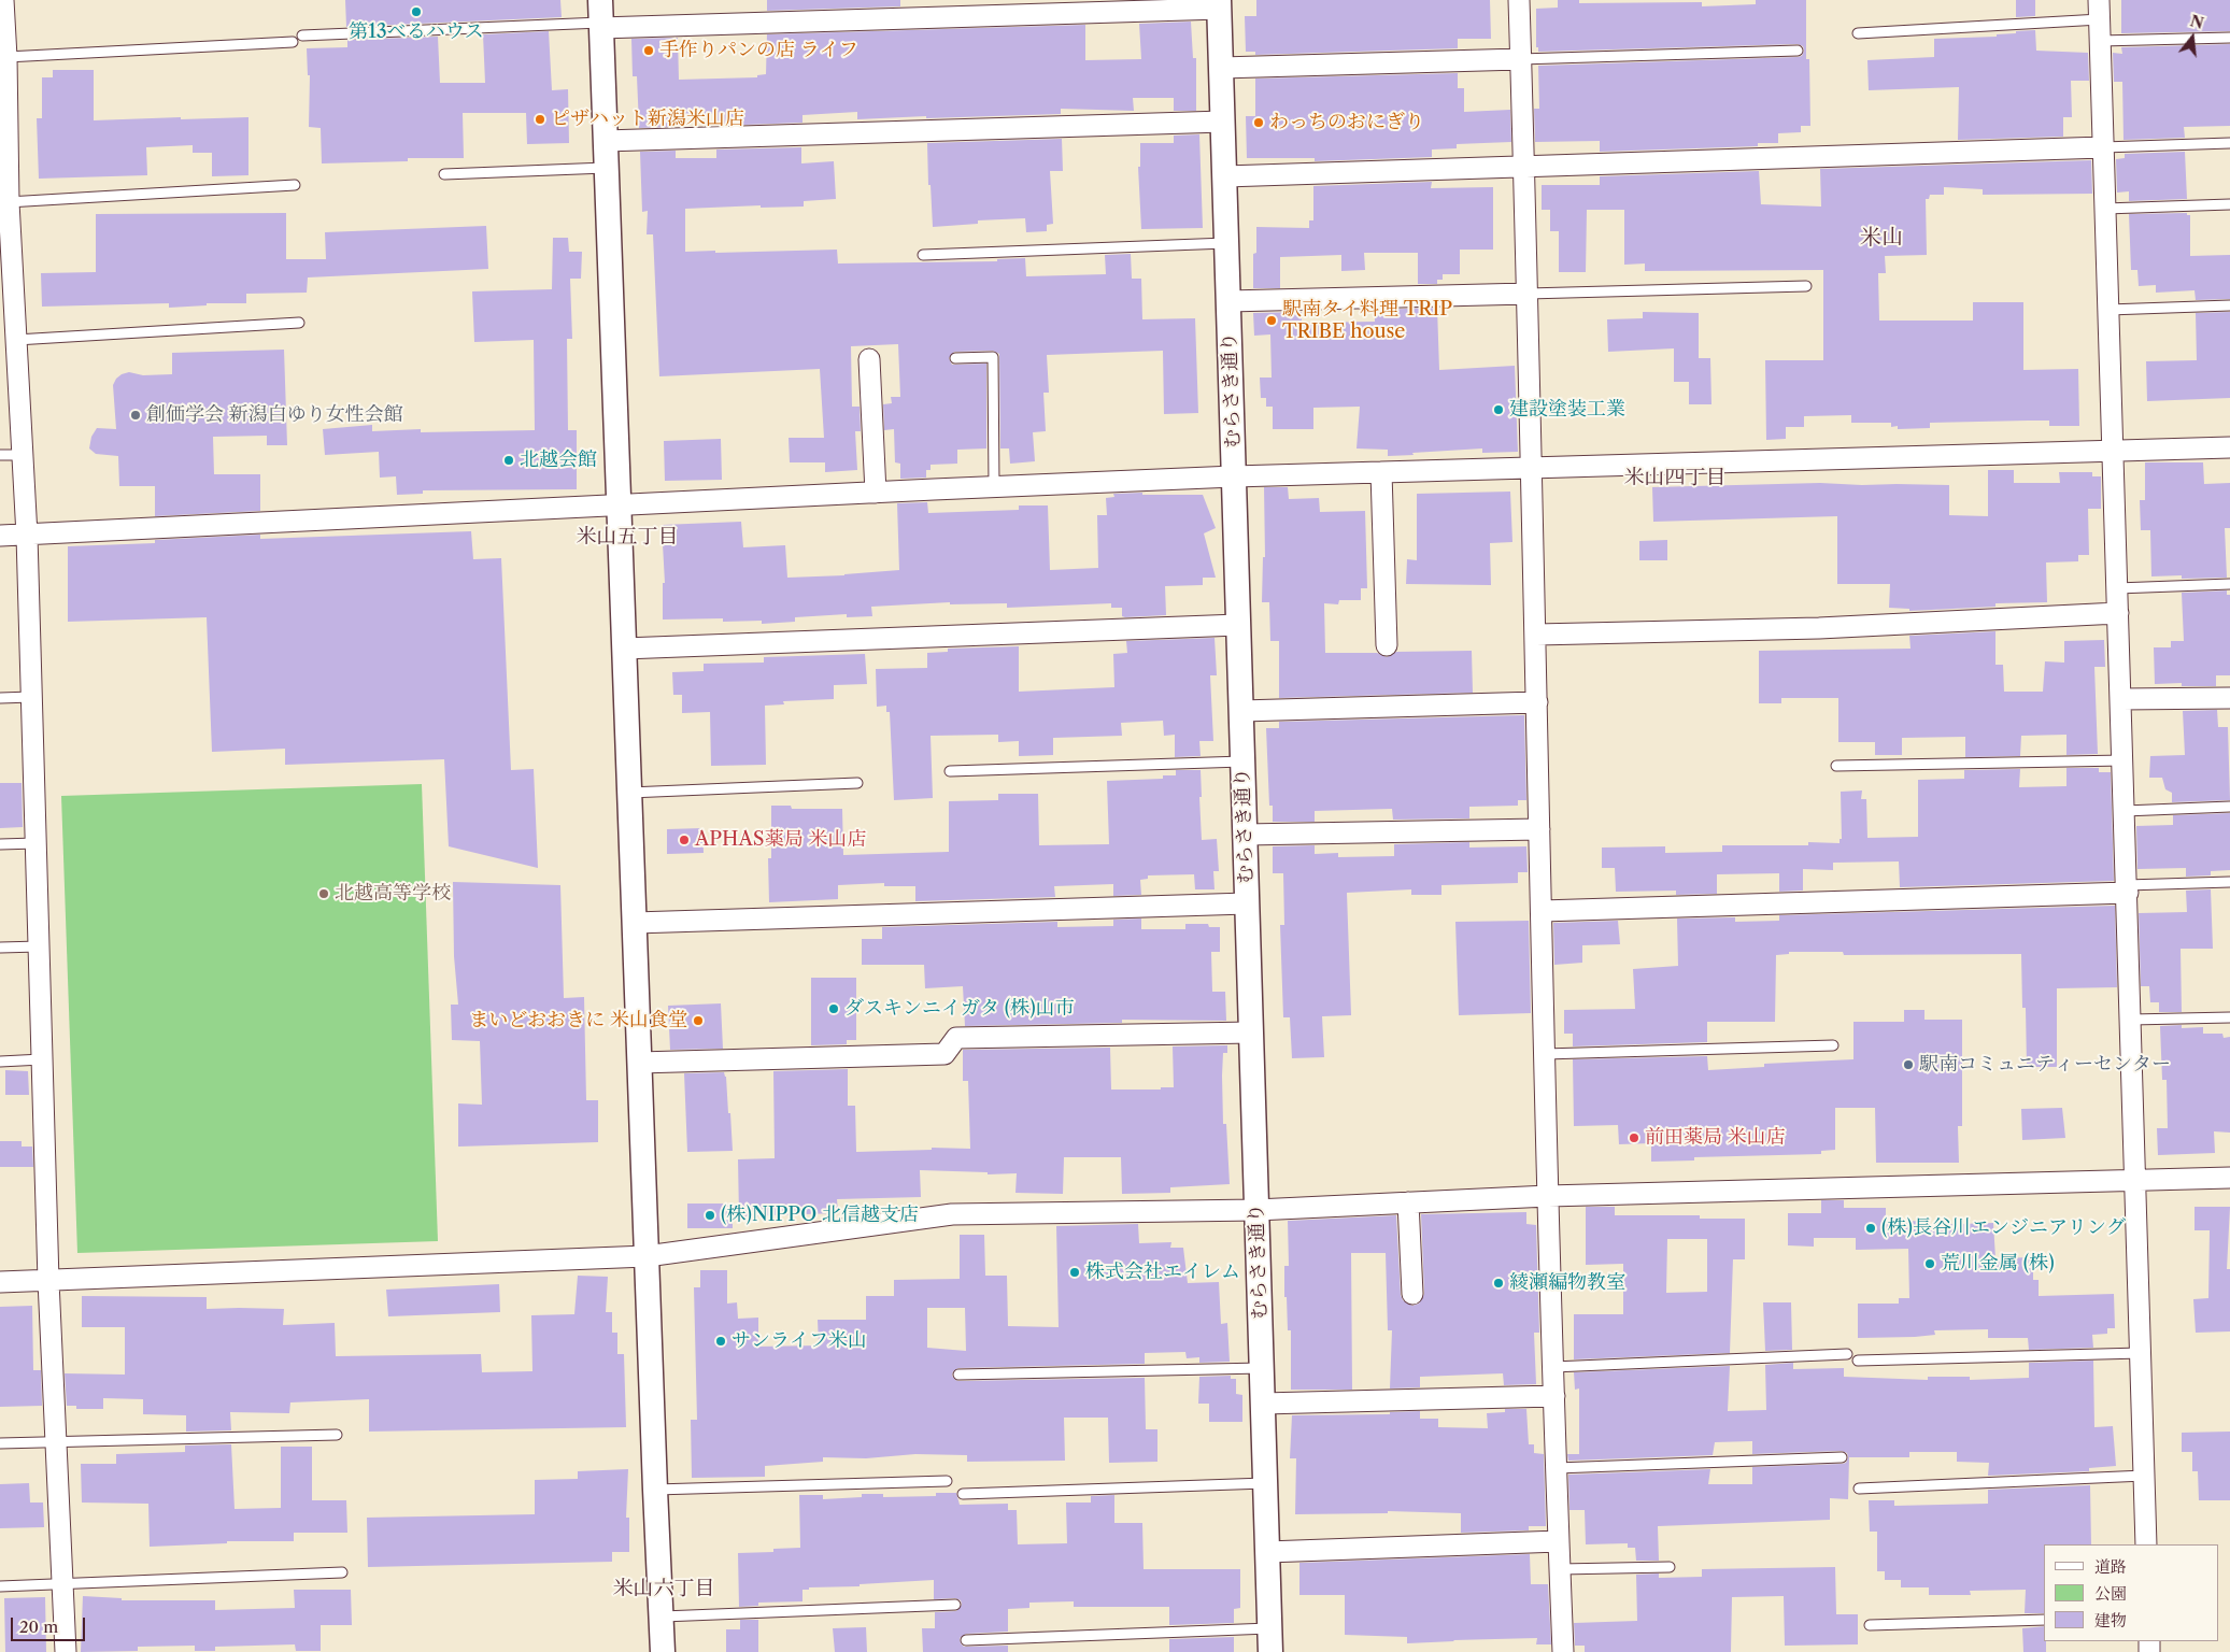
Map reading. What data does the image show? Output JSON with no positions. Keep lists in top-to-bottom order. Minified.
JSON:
{"streets":{"street":["むらさき通り"]},"districts":["米山","米山四丁目","米山五丁目","米山六丁目"],"places":["第13べるハウス","手作りパンの店 ライフ","ピザハット新潟米山店","わっちのおにぎり","駅南タイ料理 TRIP TRIBE house","建設塗装工業","創価学会 新潟白ゆり女性会館","北越会館","APHAS薬局 米山店","北越高等学校","ダスキンニイガタ (株)山市","まいどおおきに 米山食堂","駅南コミュニティーセンター","前田薬局 米山店","(株)NIPPO 北信越支店","(株)長谷川エンジニアリング","荒川金属 (株)","株式会社エイレム","綾瀬編物教室","サンライフ米山"],"legend":["道路","公園","建物"],"scale_bar":"20 m","north":"top"}
